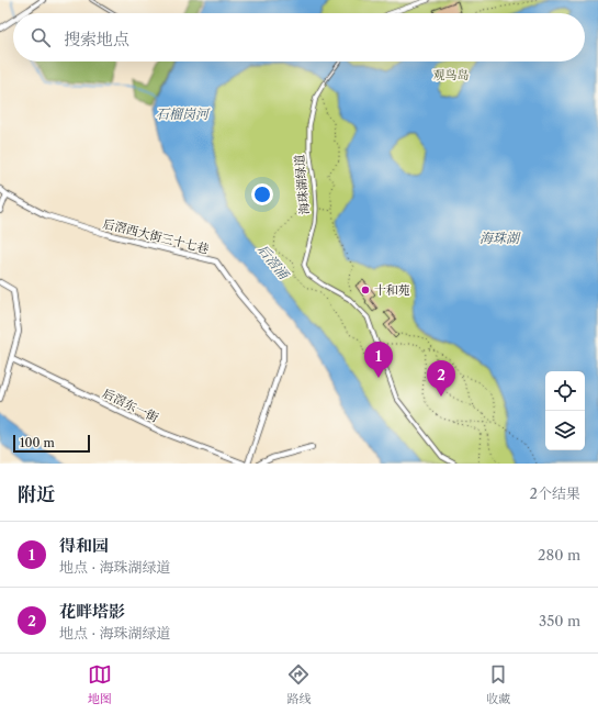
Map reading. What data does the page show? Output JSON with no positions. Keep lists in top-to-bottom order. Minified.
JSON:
{"streets":{"street":["海珠湖绿道","后滘西大街三十七巷","后滘东一街"]},"water":["石榴岗河","海珠湖","后滘涌"],"parks":["观鸟岛"],"places":["十和苑"],"scale_bar":"100 m","page":{"search":"搜索地点","pins":["1","2"],"scale":"100 m","heading":["附近","2个结果"],"list":[{"mark":"1","name":"得和园","note":"地点 · 海珠湖绿道","value":"280 m"},{"mark":"2","name":"花畔塔影","note":"地点 · 海珠湖绿道","value":"350 m"}],"nav":["地图","路线","收藏"]}}
